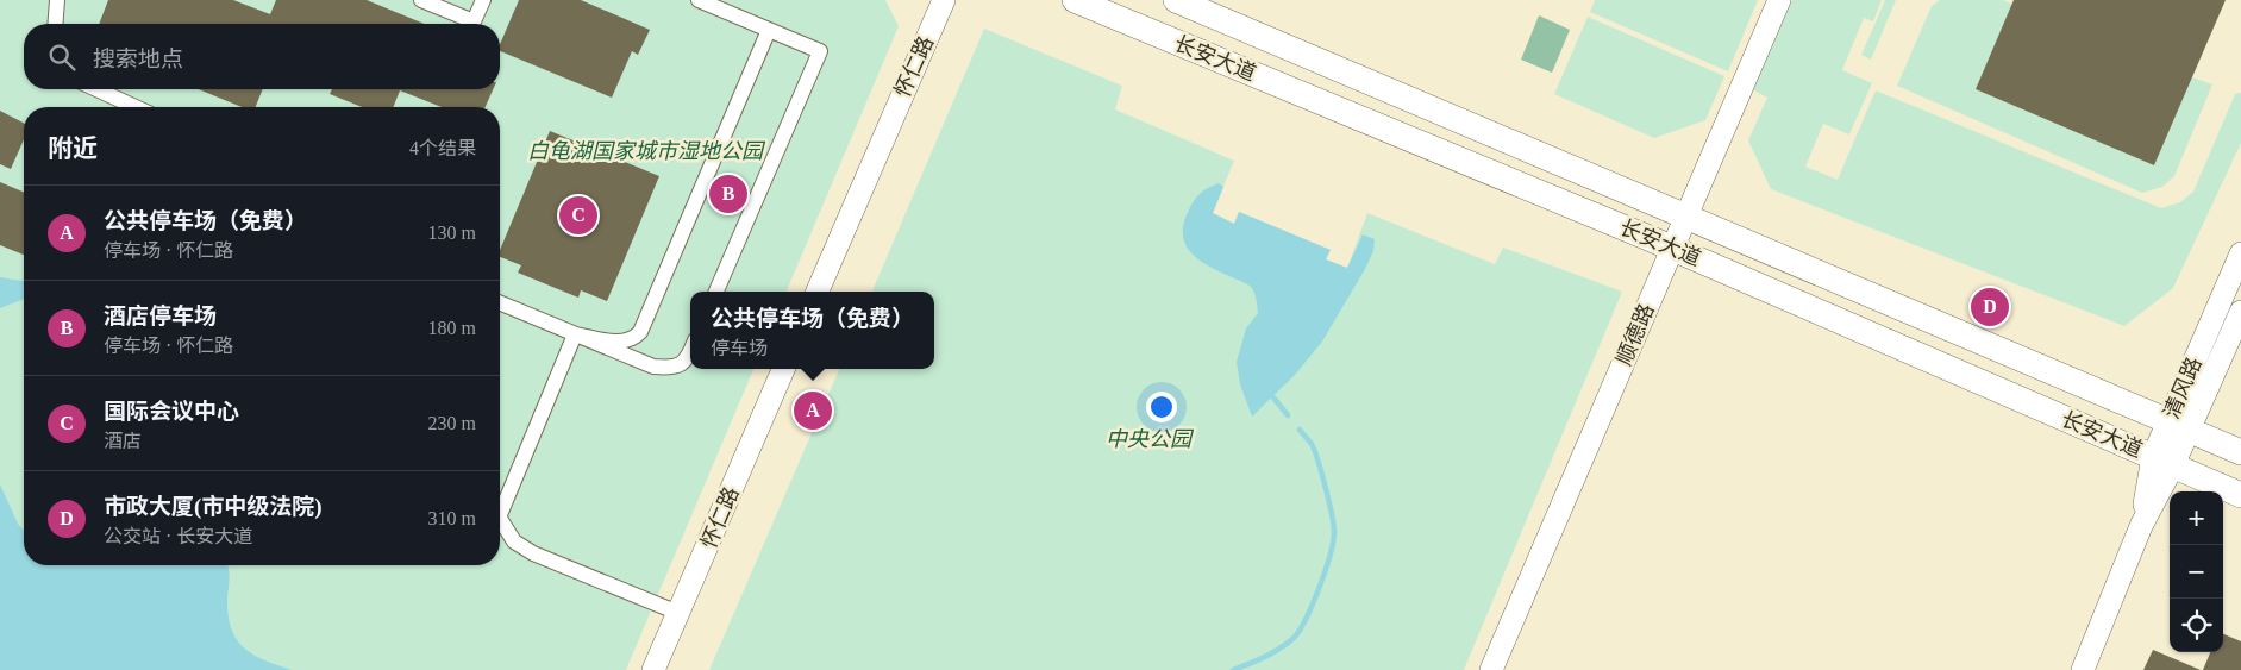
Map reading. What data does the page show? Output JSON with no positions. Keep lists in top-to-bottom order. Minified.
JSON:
{"streets":{"main road":["长安大道"],"street":["怀仁路","顺德路","清风路"]},"crossings":[["长安大道","顺德路"],["长安大道","清风路"]],"parks":["白龟湖国家城市湿地公园","中央公园"],"page":{"search":"搜索地点","heading":["附近","4个结果"],"pins":["B","C","D","A"],"list":[{"mark":"A","name":"公共停车场（免费）","note":"停车场 · 怀仁路","value":"130 m"},{"mark":"B","name":"酒店停车场","note":"停车场 · 怀仁路","value":"180 m"},{"mark":"C","name":"国际会议中心","note":"酒店","value":"230 m"},{"mark":"D","name":"市政大厦(市中级法院)","note":"公交站 · 长安大道","value":"310 m"}],"popup":["公共停车场（免费）","停车场"],"map_buttons":["+","−"]}}
